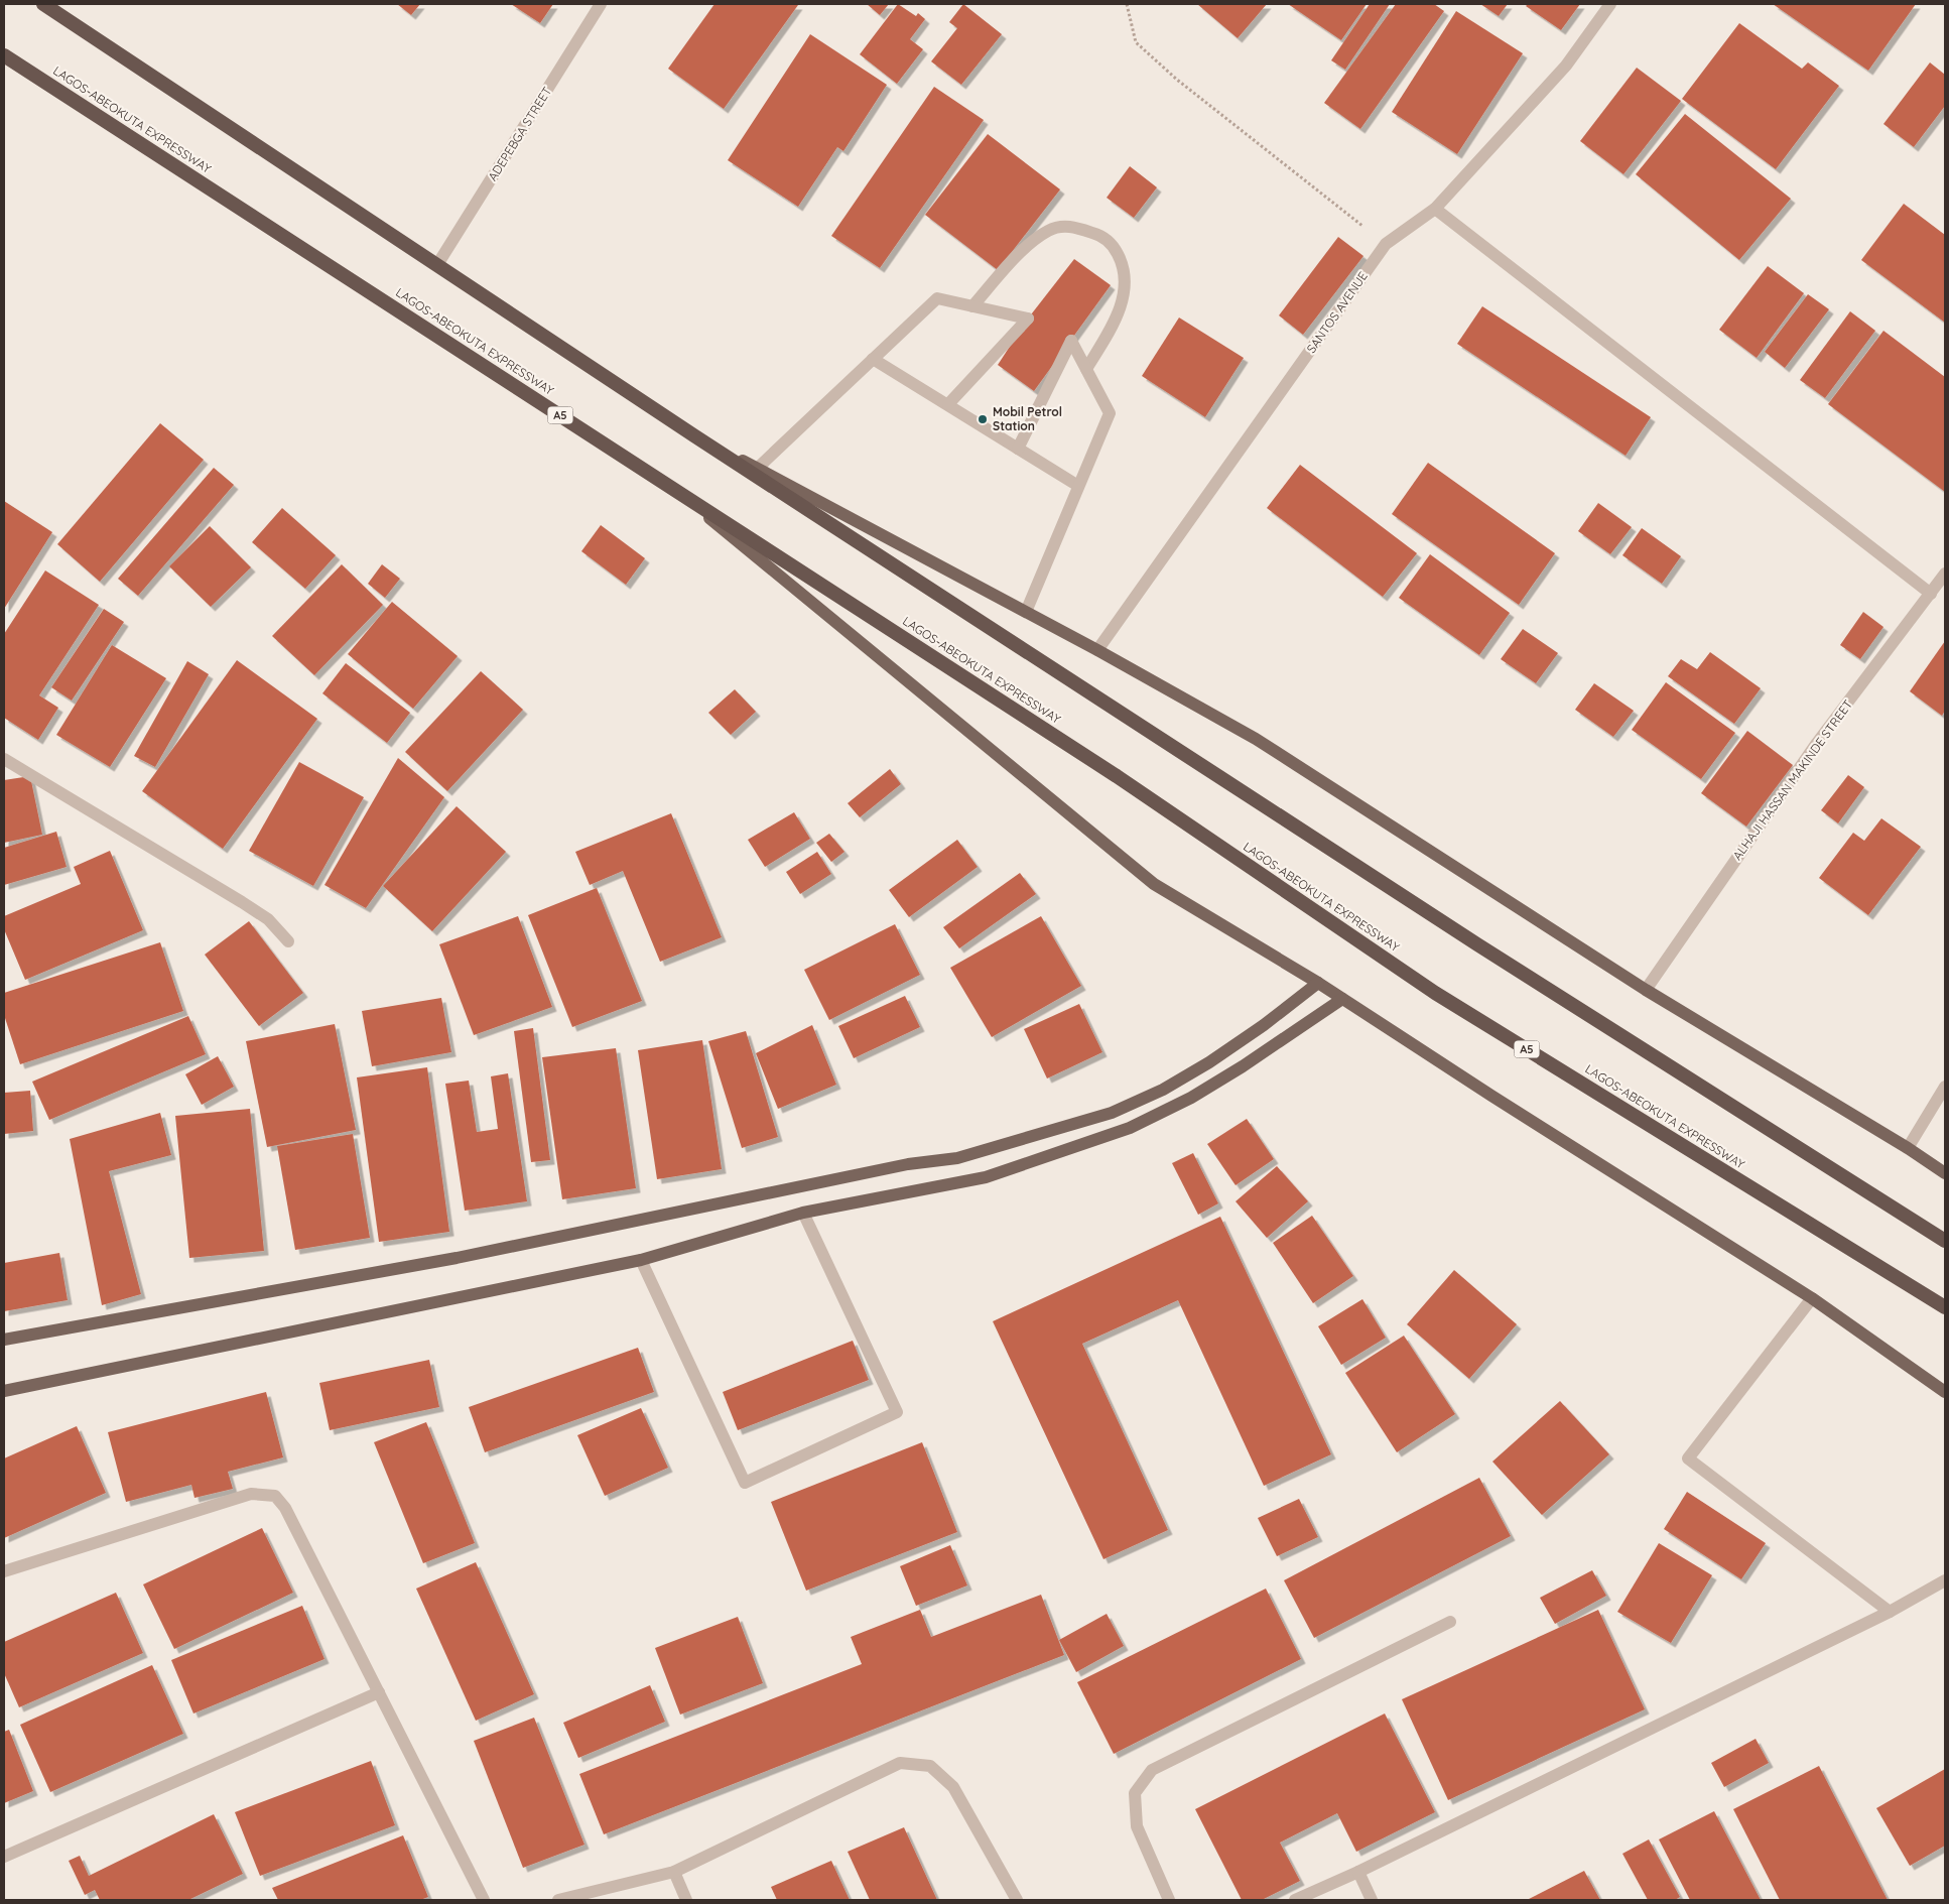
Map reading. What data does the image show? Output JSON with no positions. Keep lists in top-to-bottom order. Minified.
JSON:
{"streets":{"highway":["LAGOS-ABEOKUTA EXPRESSWAY","A5"],"street":["ADEPEBGA STREET","SANTOS AVENUE","ALHAJI HASSAN MAKINDE STREET"]},"places":["Mobil Petrol Station"]}
